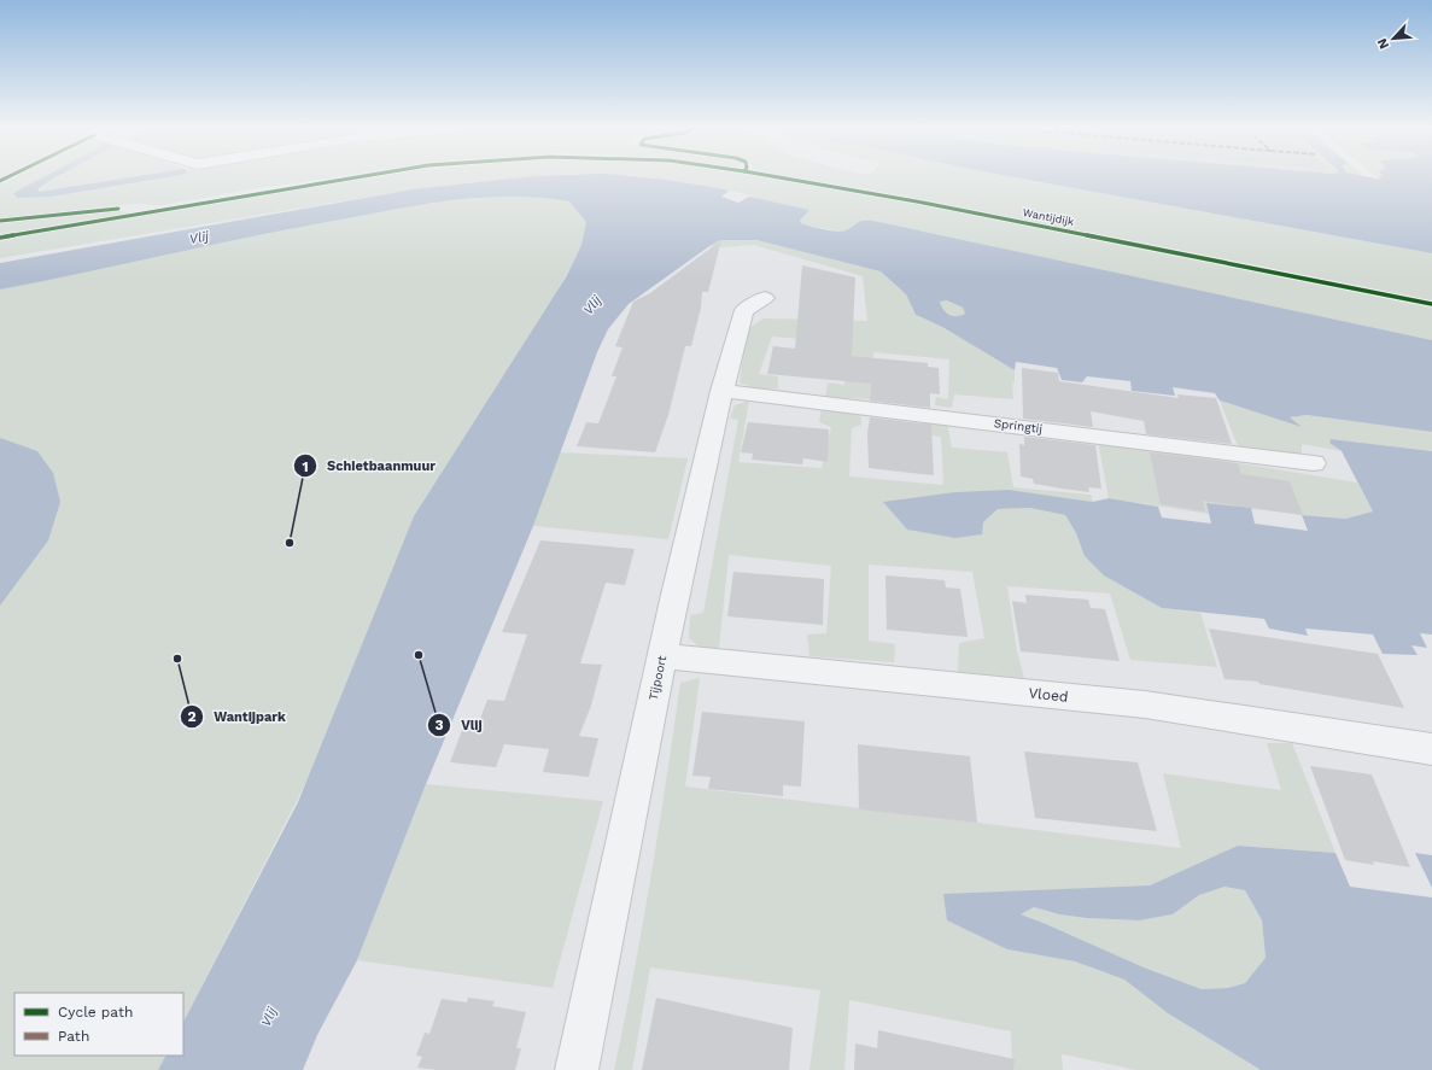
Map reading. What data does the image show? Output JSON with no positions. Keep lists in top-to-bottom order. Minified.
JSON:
{"streets":{"street":["Springtij","Tijpoort","Vloed"],"cycle path":["Wantijdijk"]},"crossings":[["Springtij","Tijpoort"],["Tijpoort","Vloed"]],"water":["Vlij"],"places":["Schietbaanmuur","Vlij","Wantijpark"],"legend":["Cycle path","Path"],"north":"bottom left"}
